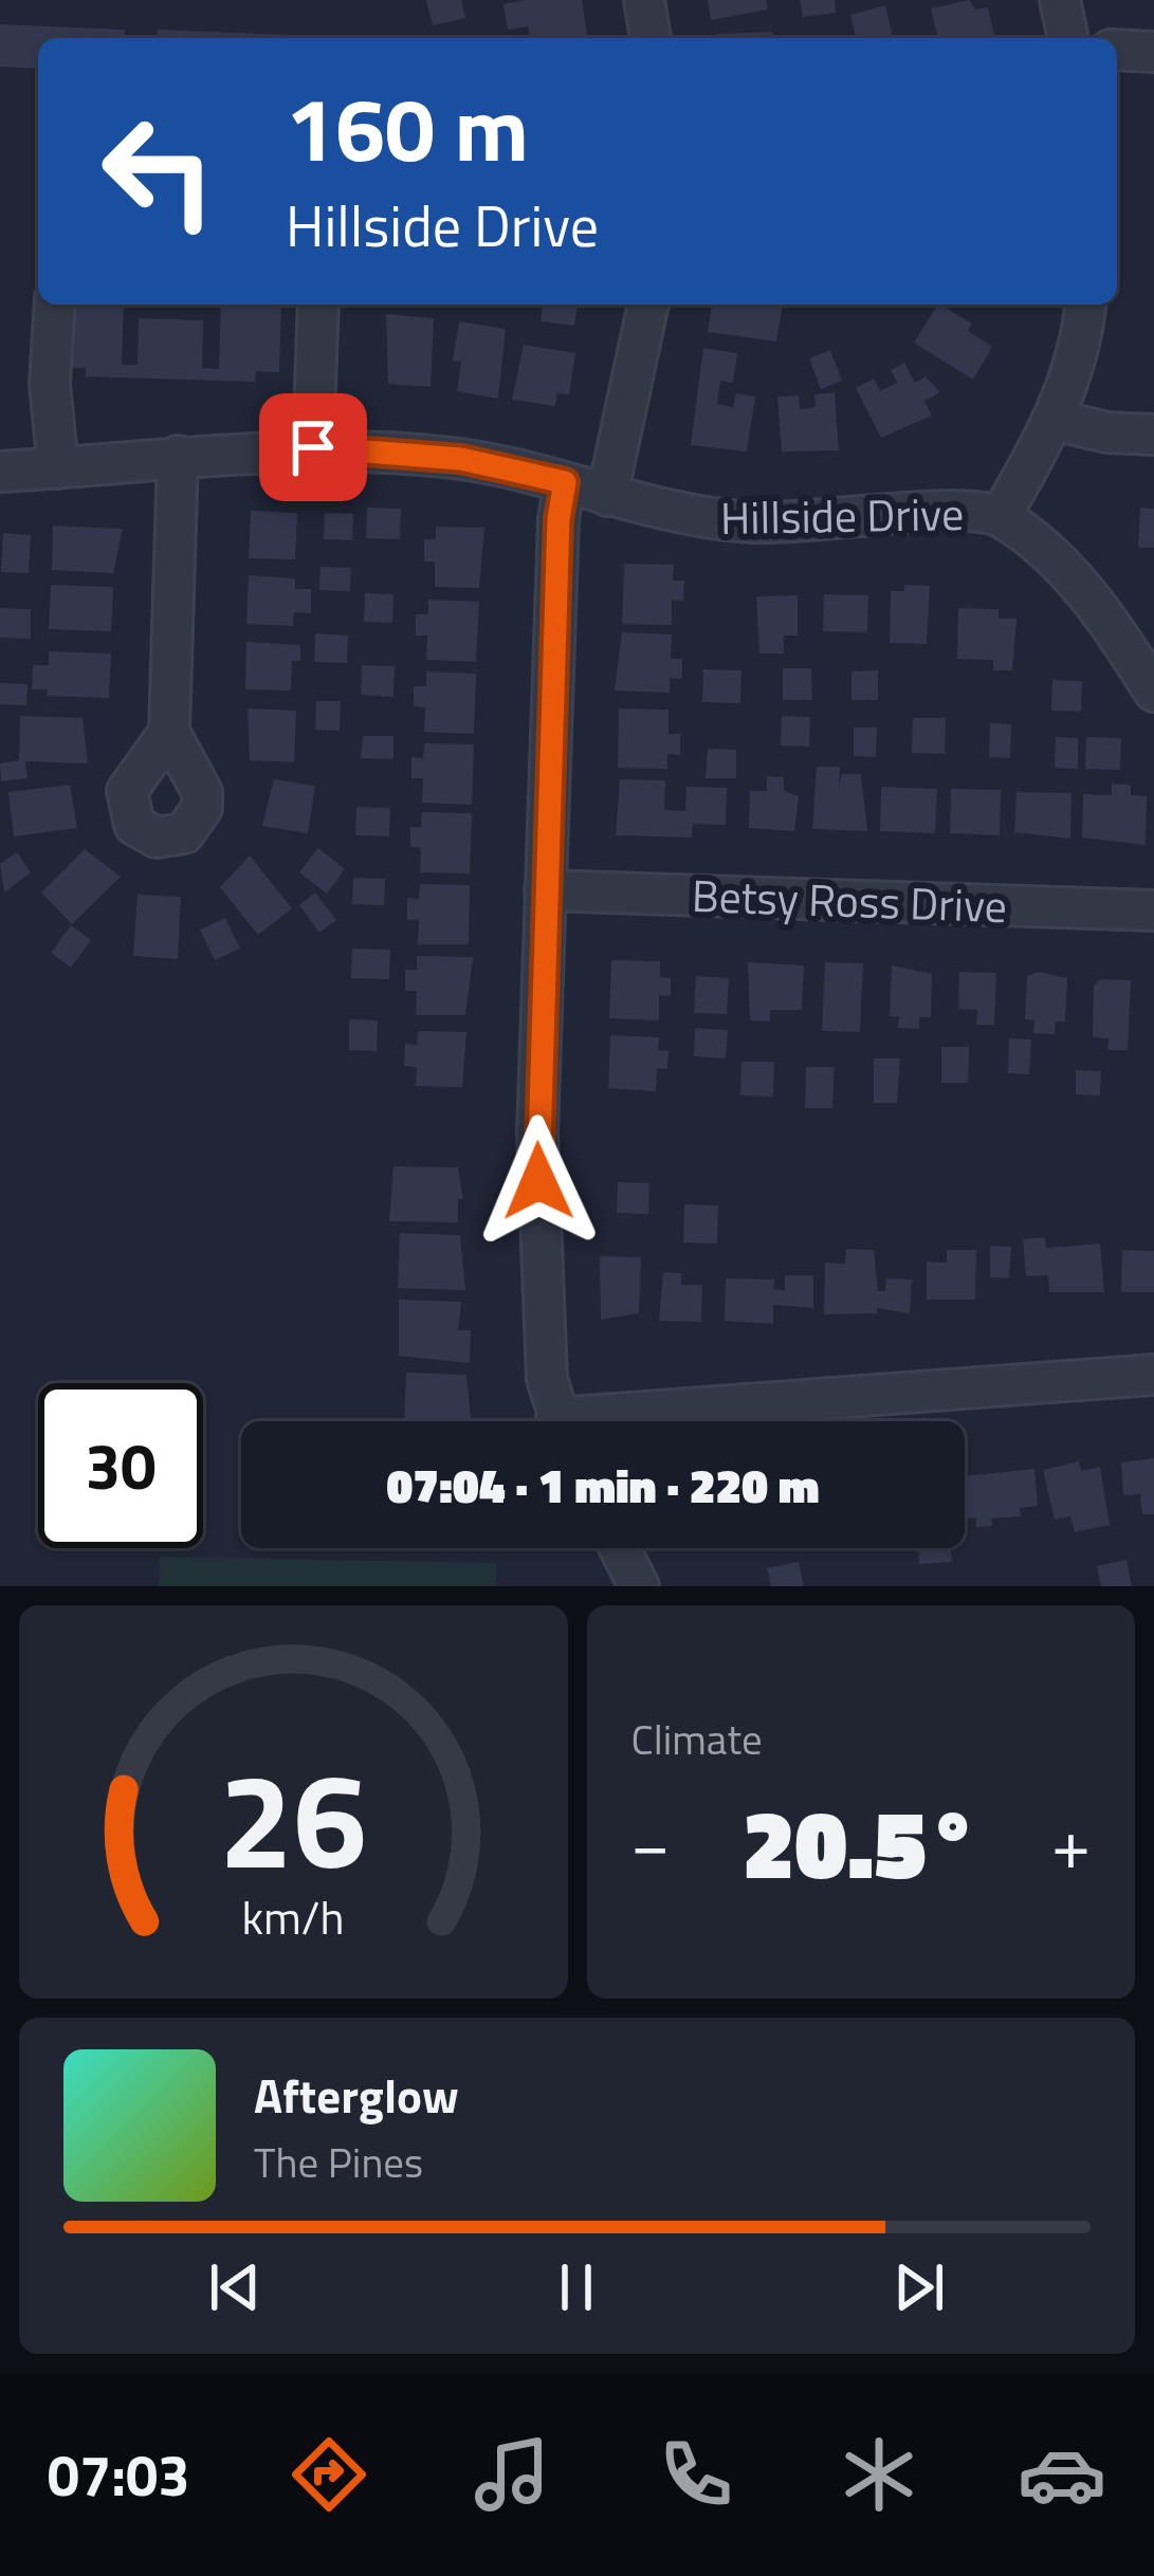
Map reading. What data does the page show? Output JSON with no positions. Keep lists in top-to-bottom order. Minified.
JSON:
{"streets":{"street":["Hillside Drive","Betsy Ross Drive"]},"page":{"turn":["160 m","Hillside Drive"],"limit":"30","trip":"07:04 · 1 min · 220 m","tile":"Climate","heat":["−","20.5°","+"],"song":["Afterglow","The Pines"],"tabs":"07:03","gauge":["26","km/h"]}}
